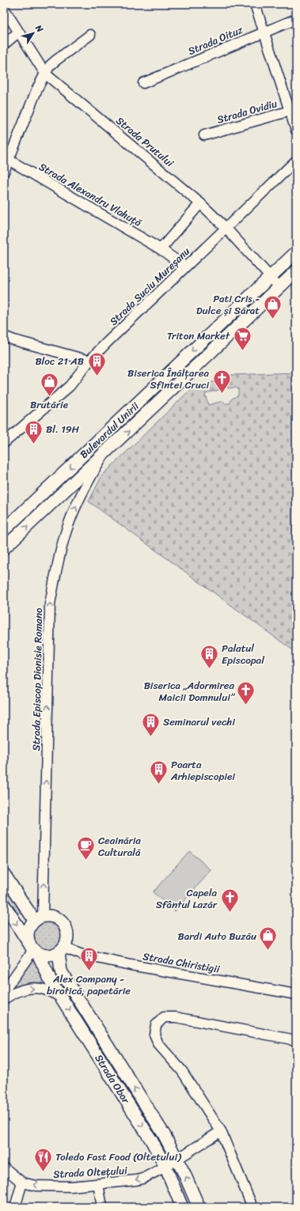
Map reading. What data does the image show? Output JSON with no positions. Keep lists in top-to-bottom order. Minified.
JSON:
{"streets":{"main road":["Bulevardul Unirii","Strada Obor"],"street":["Strada Oituz","Strada Ovidiu","Strada Prutului","Strada Alexandru Vlahuță","Strada Suciu Mureșanu","Strada Episcop Dionisie Romano","Strada Chiristigii","Strada Oltețului"]},"crossings":[["Strada Prutului","Strada Suciu Mureșanu"],["Strada Prutului","Bulevardul Unirii"],["Strada Alexandru Vlahuță","Strada Suciu Mureșanu"],["Bulevardul Unirii","Strada Episcop Dionisie Romano"],["Strada Episcop Dionisie Romano","Strada Chiristigii"],["Strada Episcop Dionisie Romano","Strada Obor"],["Strada Chiristigii","Strada Obor"],["Strada Obor","Strada Oltețului"]],"one_way":["Strada Episcop Dionisie Romano","Strada Oltețului"],"places":{"shop":["Pati Cris - Dulce și Sărat","Brutărie","Bardi Auto Buzău"],"supermarket":["Triton Market"],"building":["Bloc 21 AB","Bl. 19H","Palatul Episcopal","Seminarul vechi","Poarta Arhiepiscopiei","Alex Company - birotică, papetărie"],"church":["Biserica Înălțarea Sfintei Cruci","Biserica „Adormirea Maicii Domnului”","Capela Sfântul Lazăr"],"cafe":["Ceainăria Culturală"],"restaurant":["Toledo Fast Food (Oltetului)"]},"north":"top right"}
